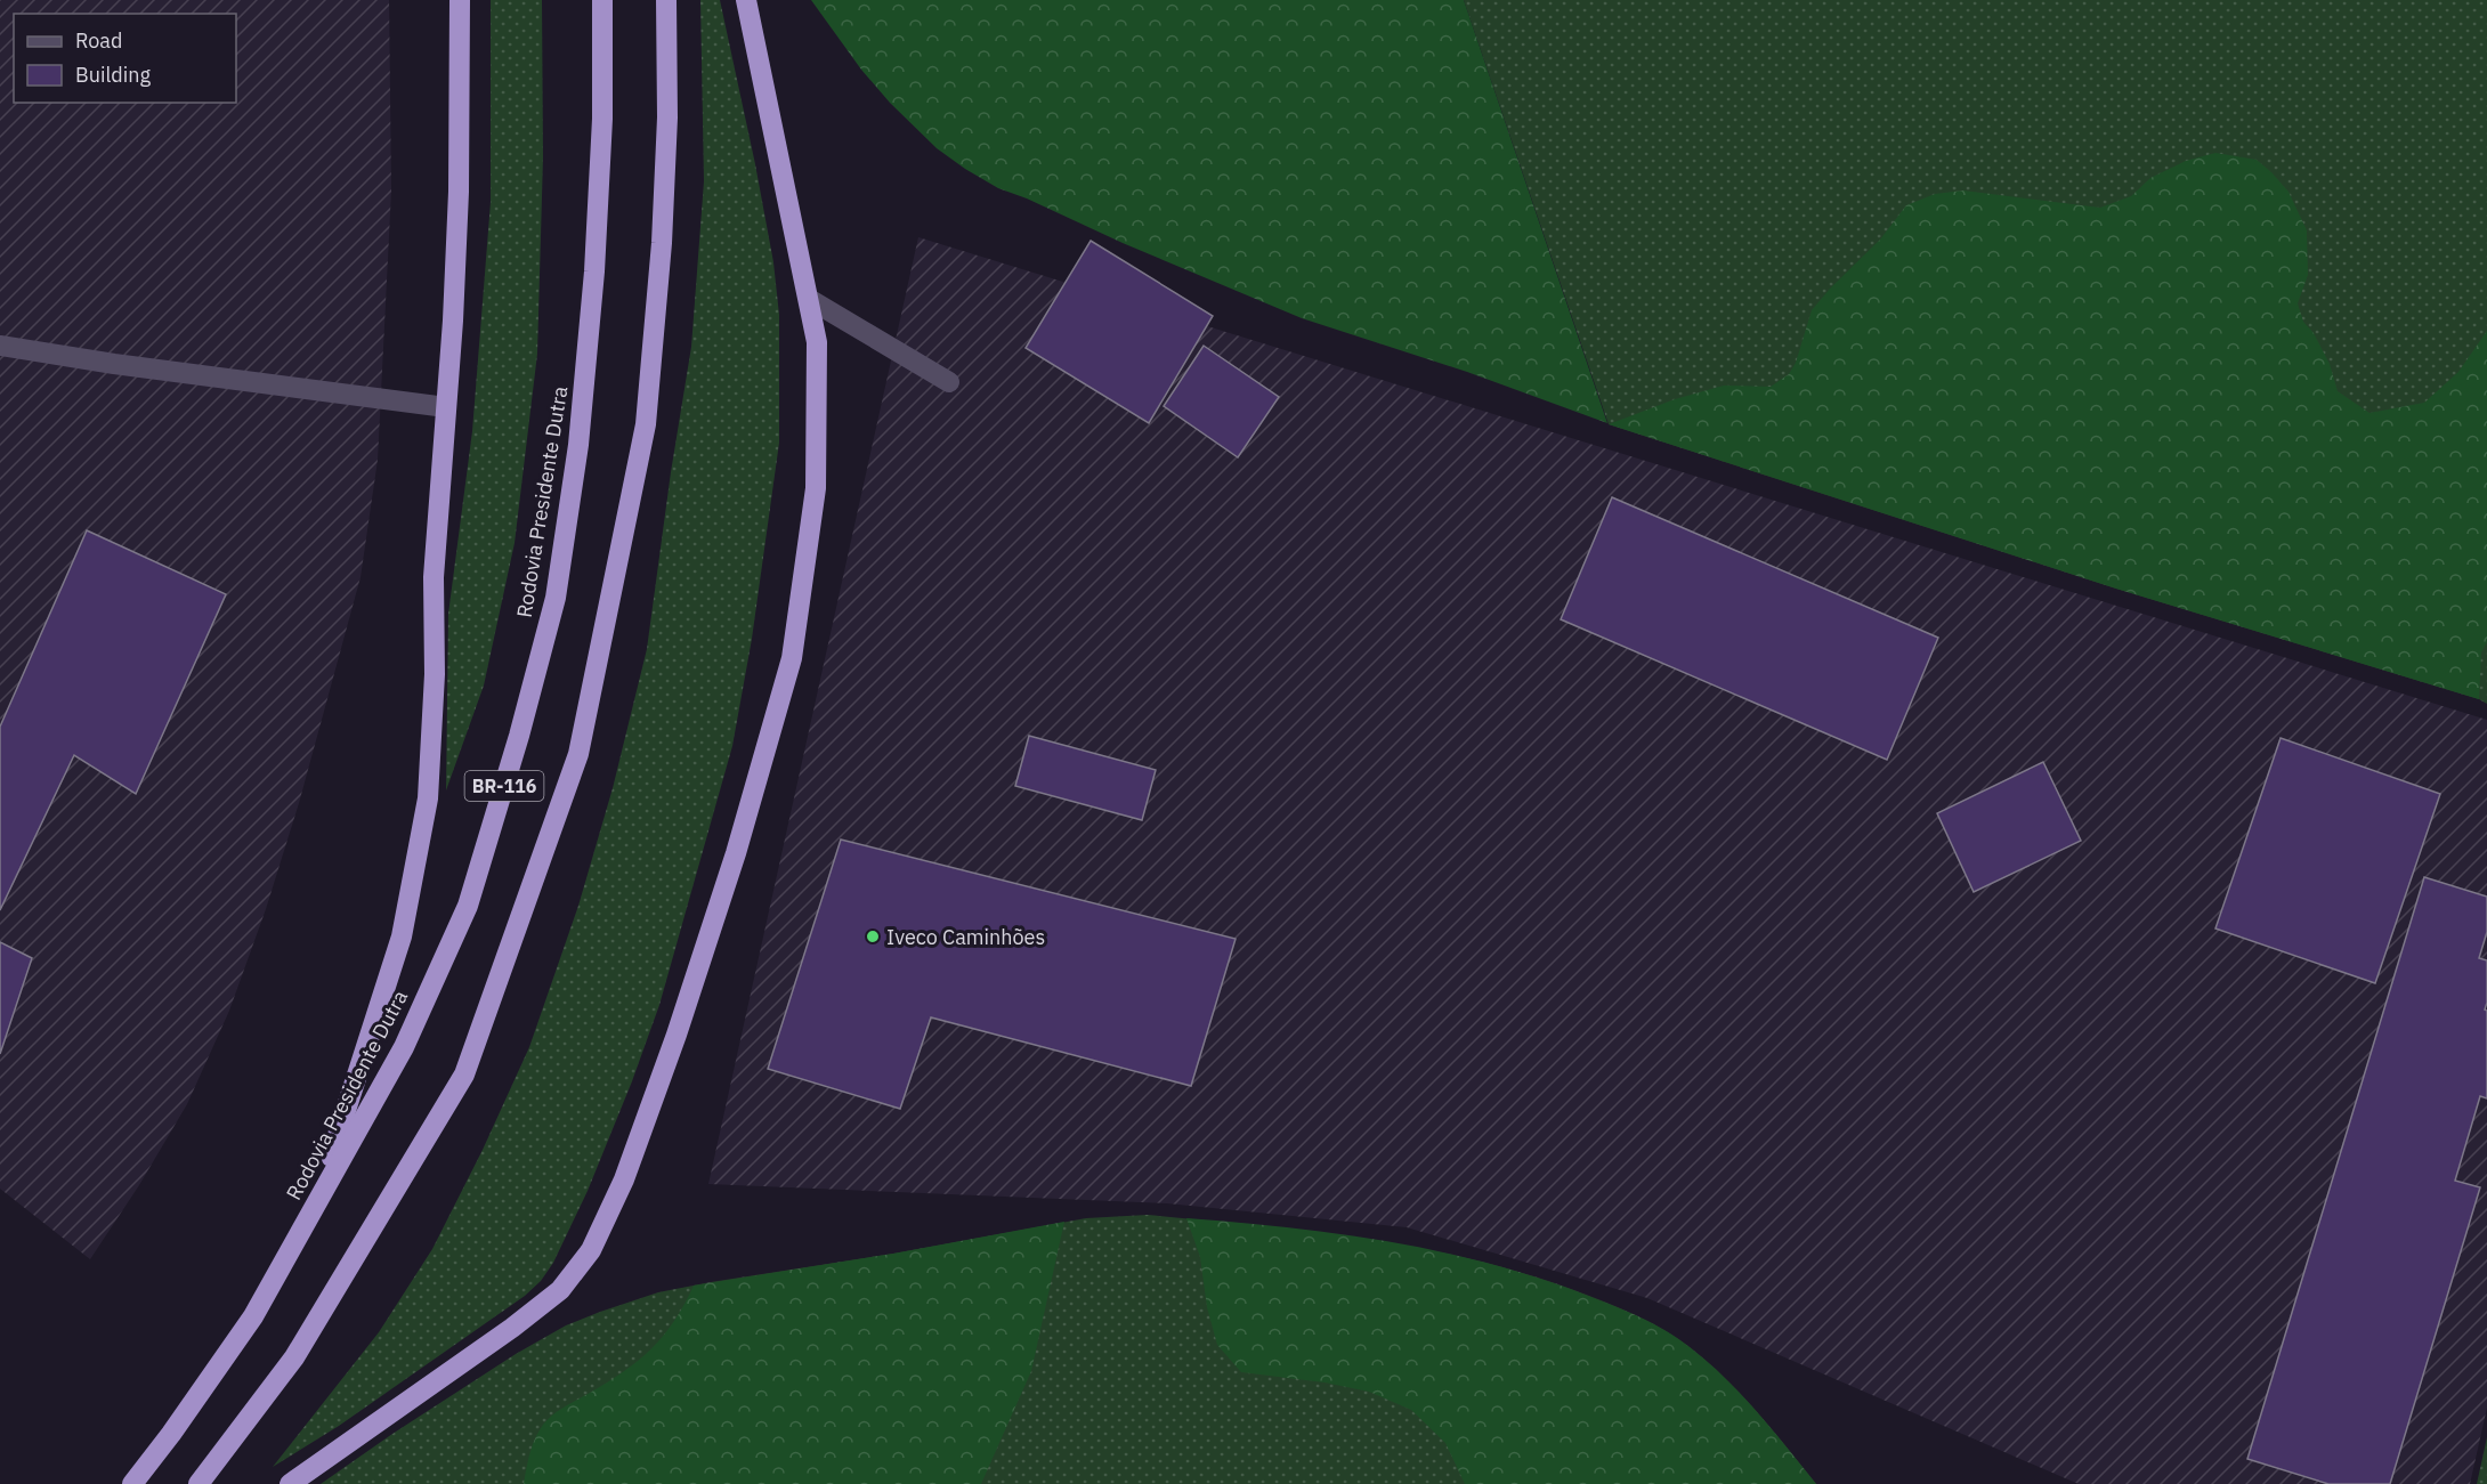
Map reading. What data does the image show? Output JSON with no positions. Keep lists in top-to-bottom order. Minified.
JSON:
{"streets":{"highway":["Rodovia Presidente Dutra","BR-116"]},"places":["Iveco Caminhões"],"legend":["Road","Building"]}
